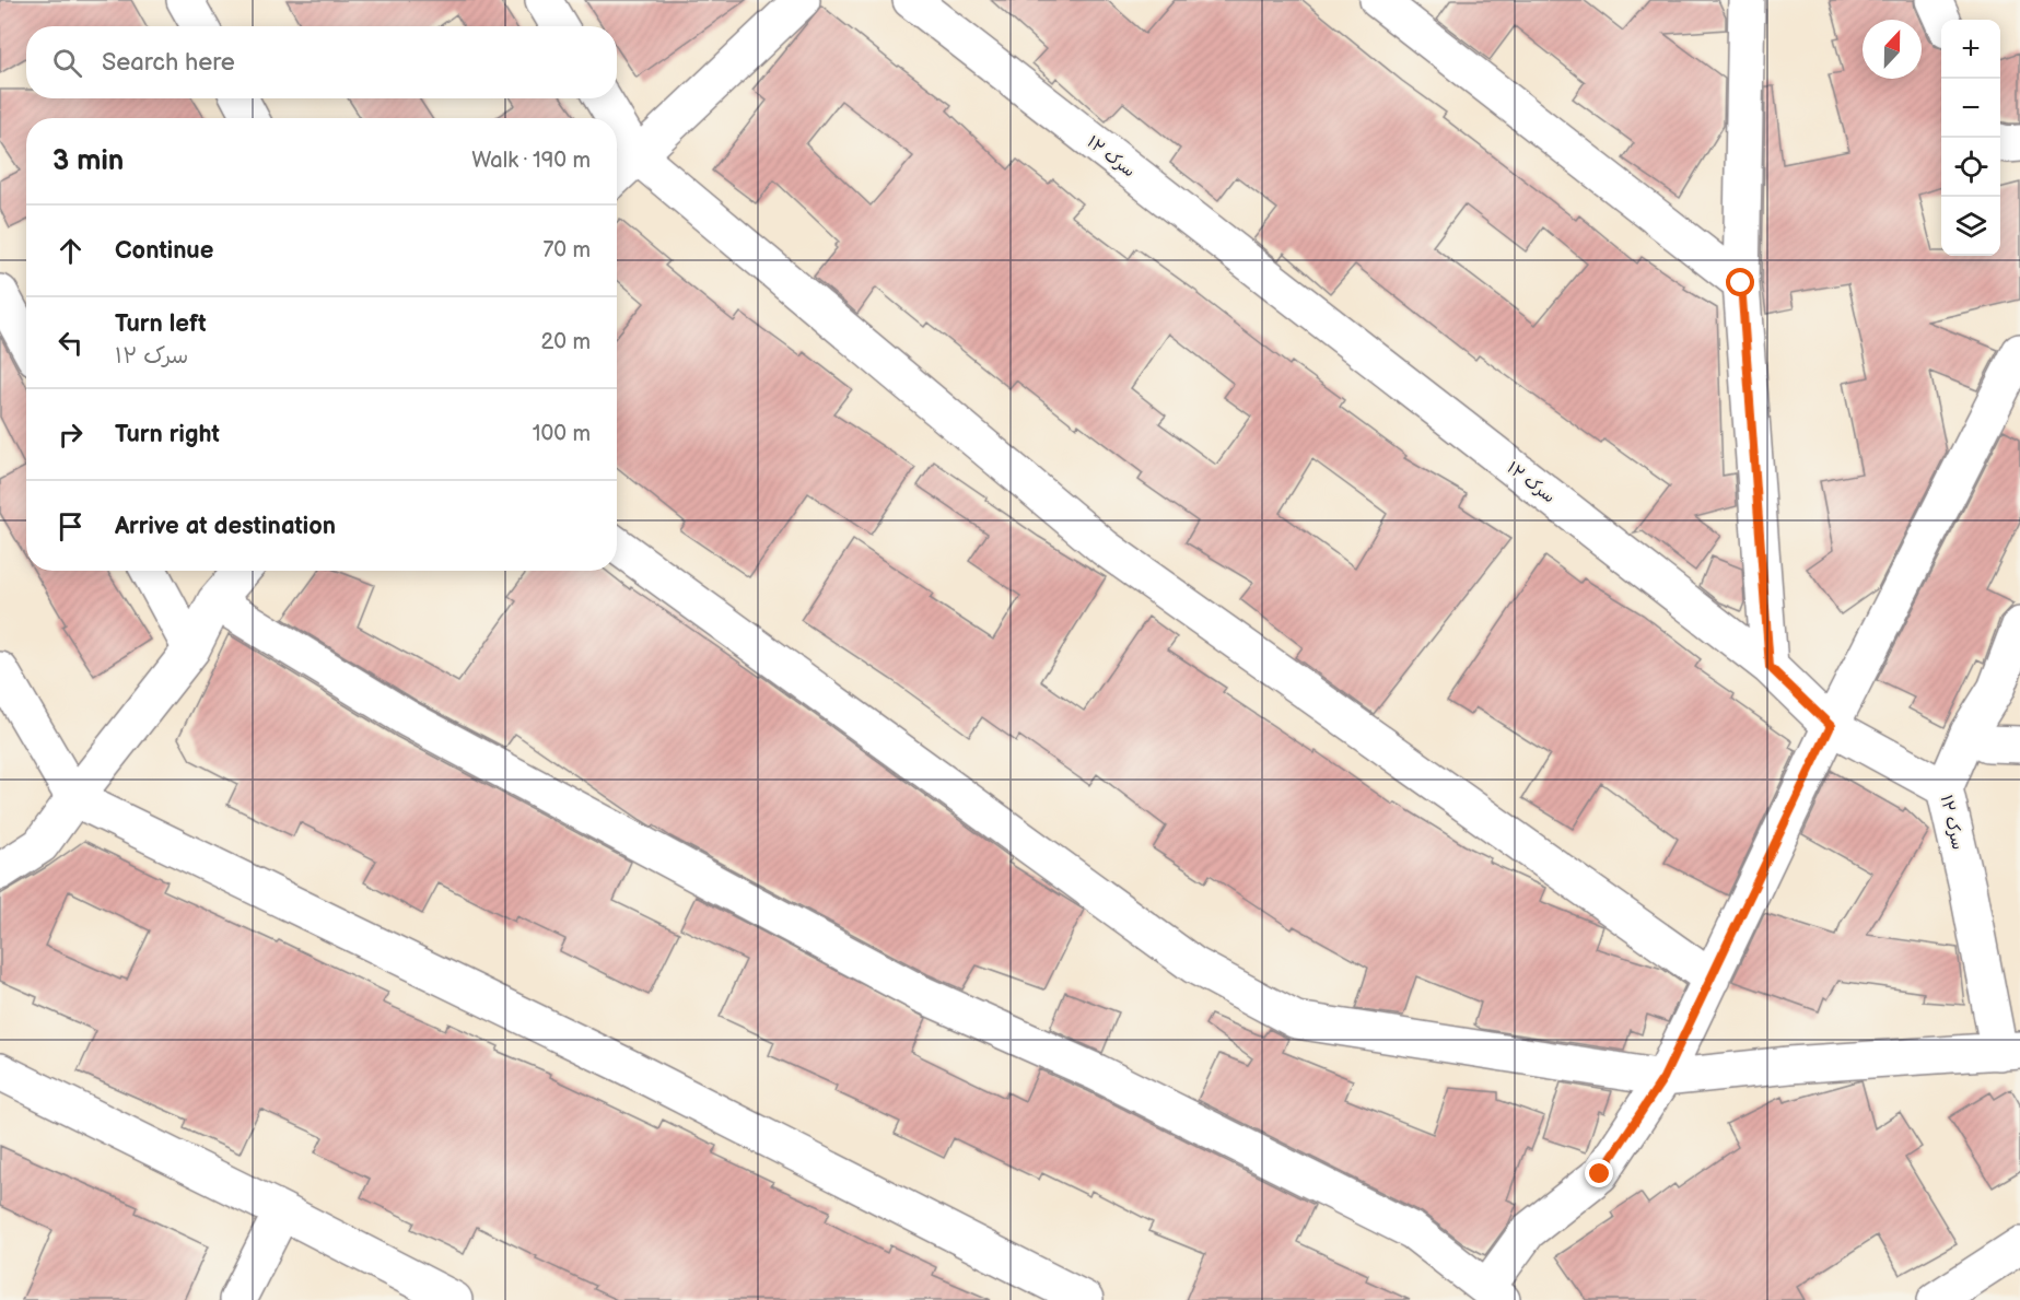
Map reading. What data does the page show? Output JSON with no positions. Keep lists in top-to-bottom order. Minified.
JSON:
{"streets":{"street":["سرک ۱۲"]},"north":"top","page":{"map_buttons":["+","−"],"search":"Search here","heading":["3 min","Walk · 190 m"],"list":[["Continue","70 m"],["Turn left","سرک ۱۲","20 m"],["Turn right","100 m"],"Arrive at destination"]}}
